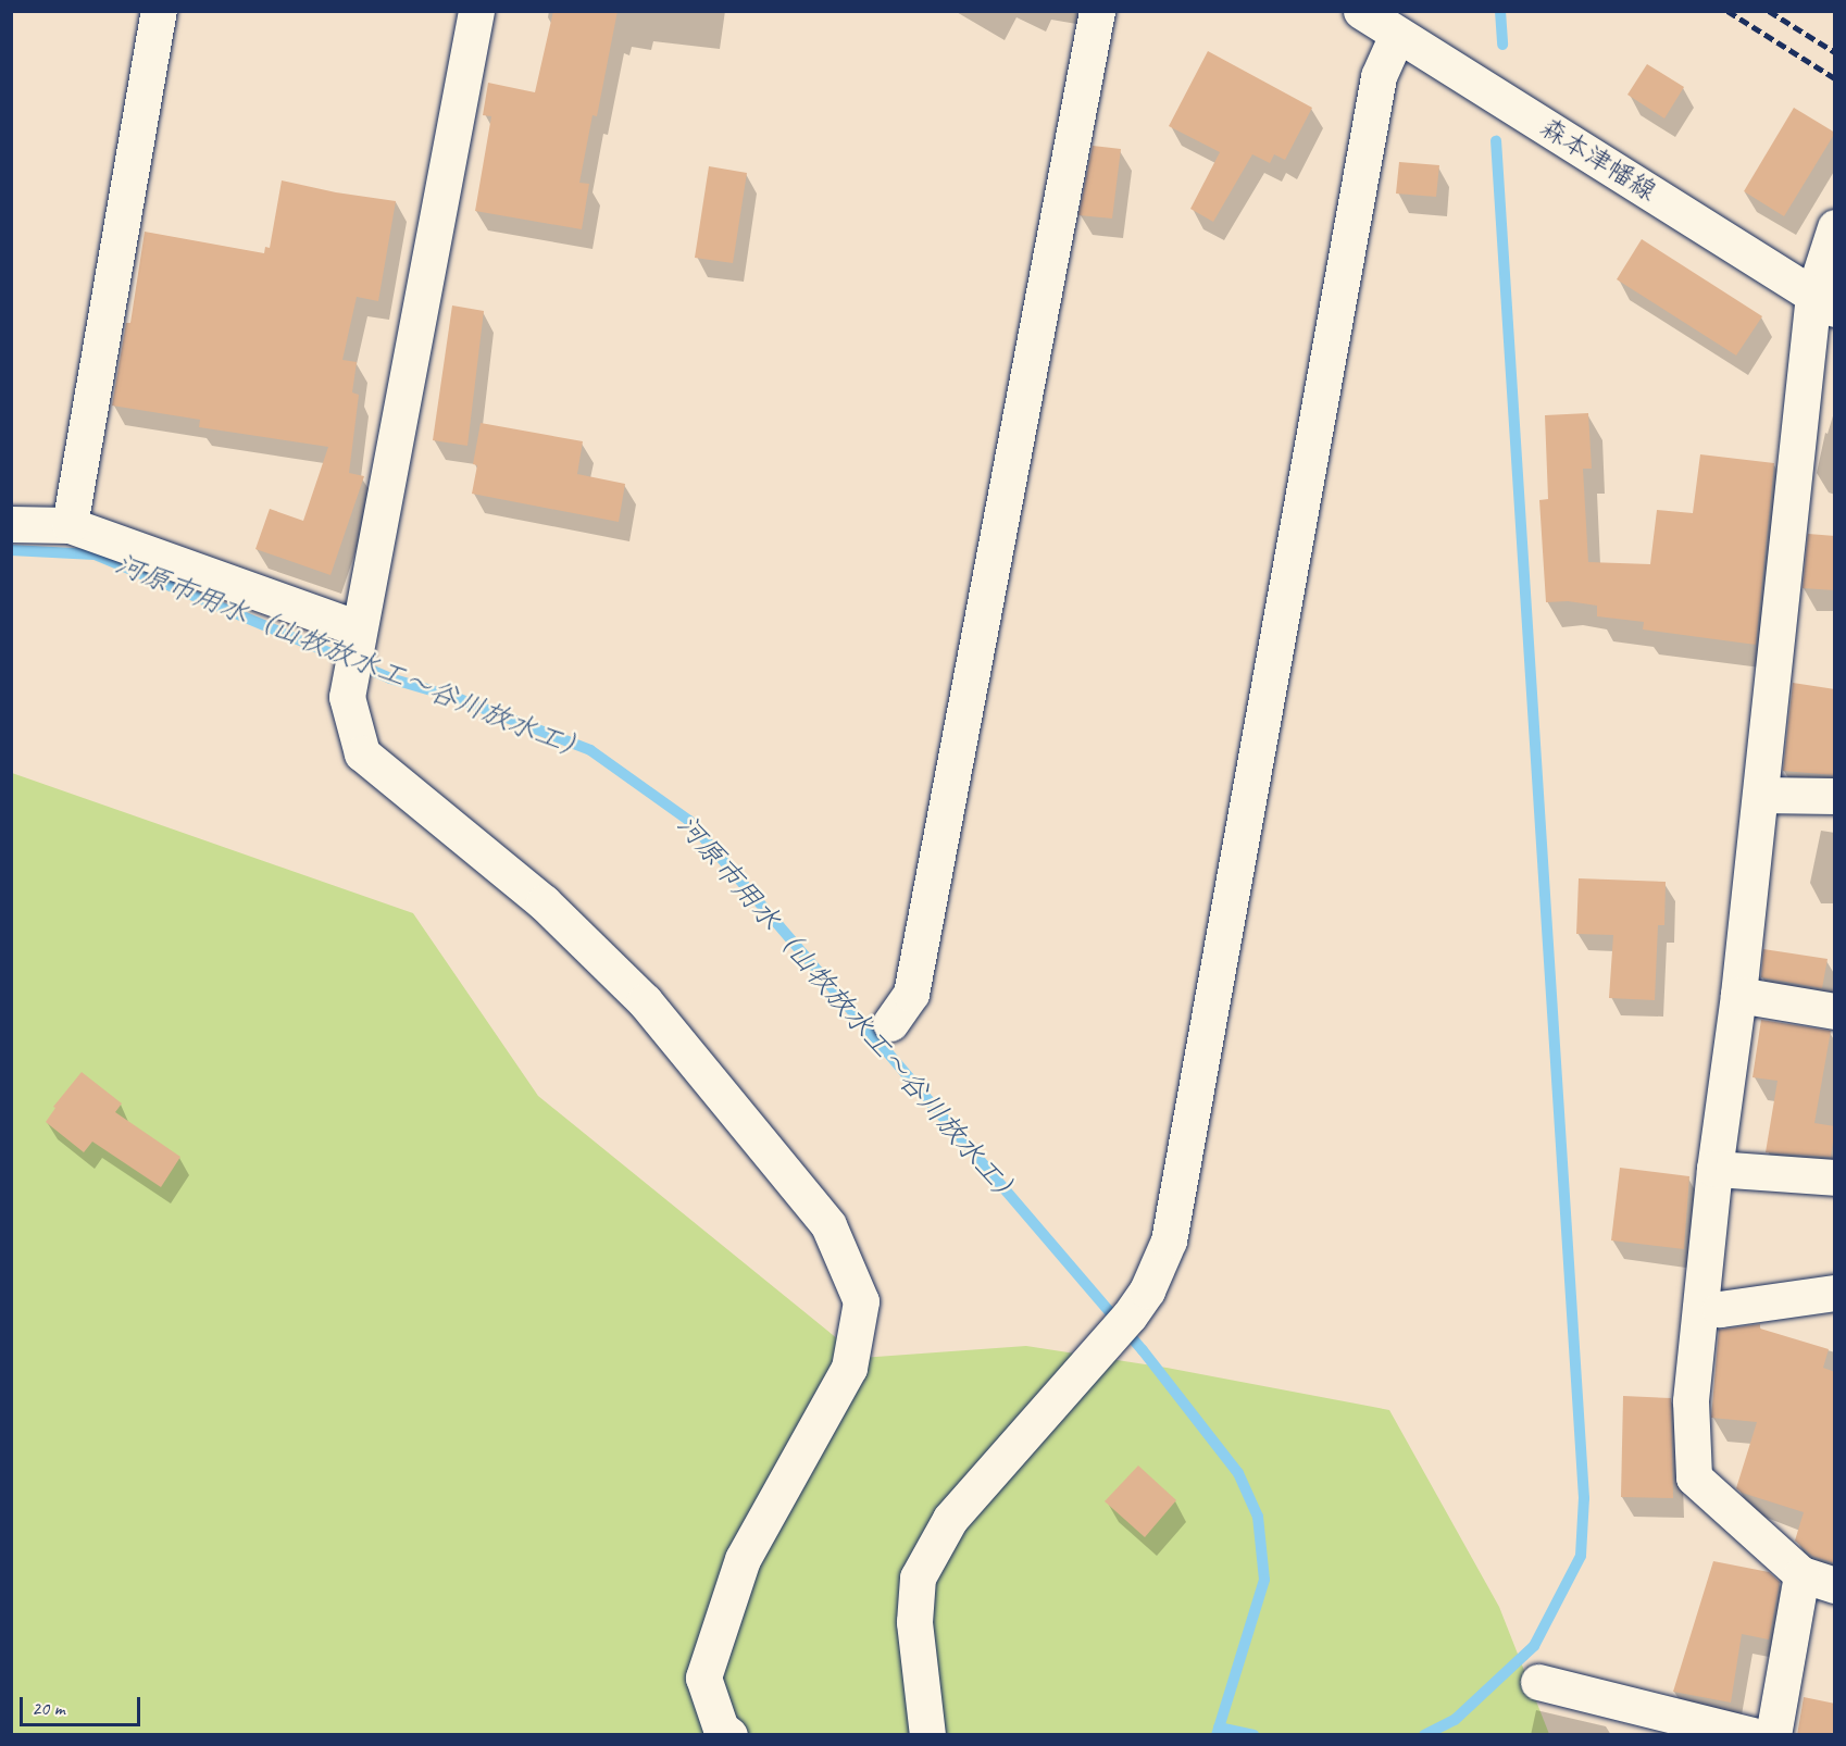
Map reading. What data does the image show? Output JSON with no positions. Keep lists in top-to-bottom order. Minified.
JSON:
{"streets":{"street":["森本津幡線"]},"water":["河原市用水（山牧放水工～谷川放水工）"],"scale_bar":"20 m"}
